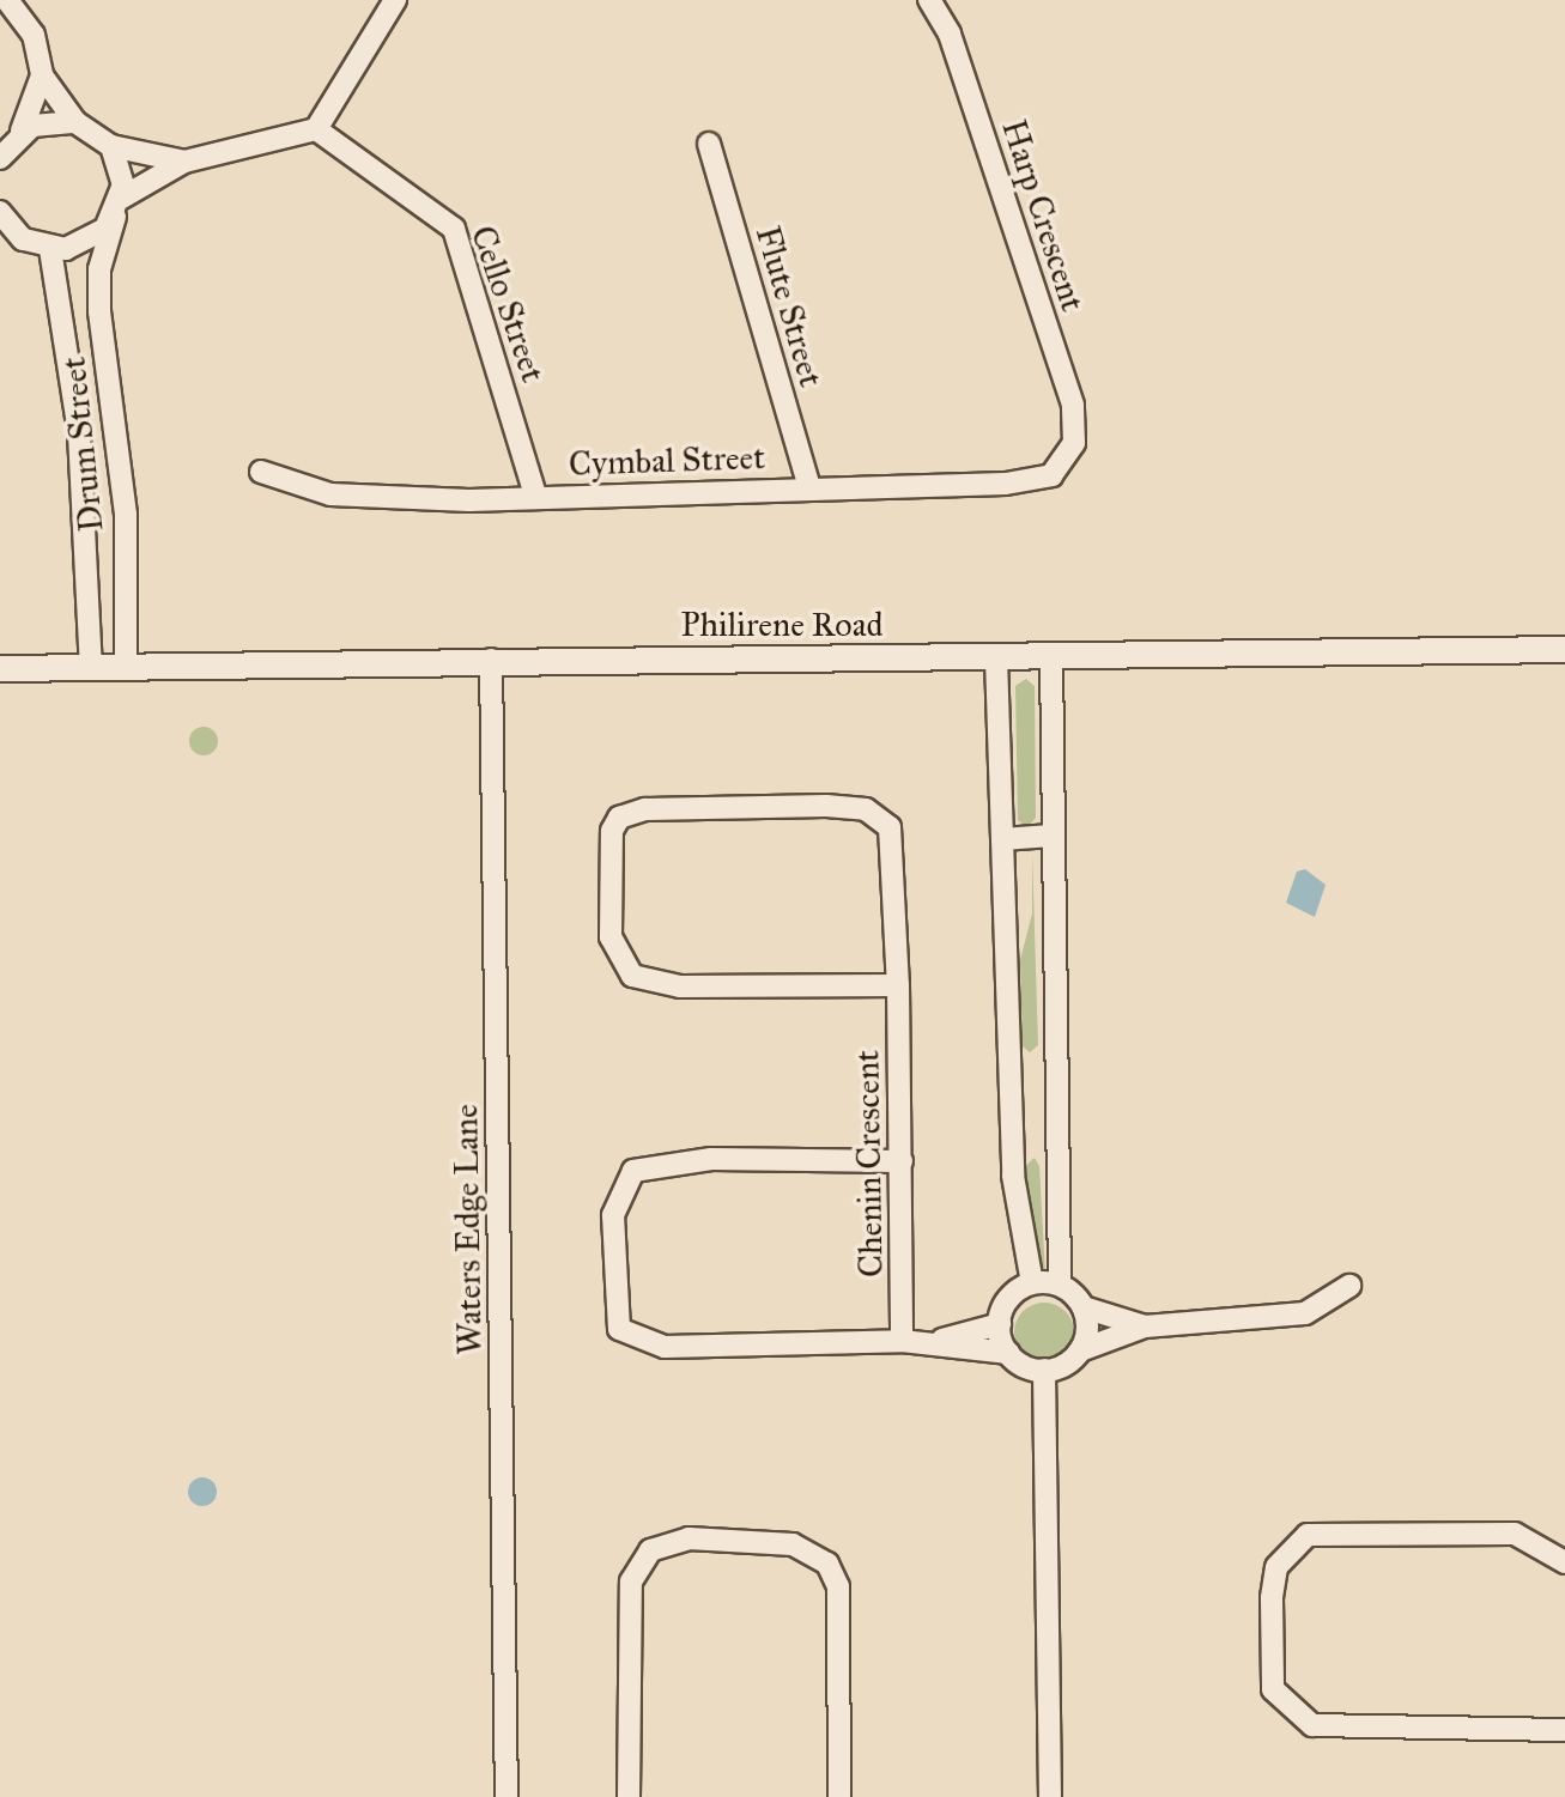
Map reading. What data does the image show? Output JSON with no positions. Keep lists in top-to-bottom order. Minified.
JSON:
{"streets":{"street":["Harp Crescent","Cello Street","Flute Street","Drum Street","Cymbal Street","Philirene Road","Chenin Crescent","Waters Edge Lane"]},"crossings":[["Harp Crescent","Cymbal Street"],["Cello Street","Cymbal Street"],["Flute Street","Cymbal Street"],["Drum Street","Philirene Road"],["Philirene Road","Waters Edge Lane"]]}
